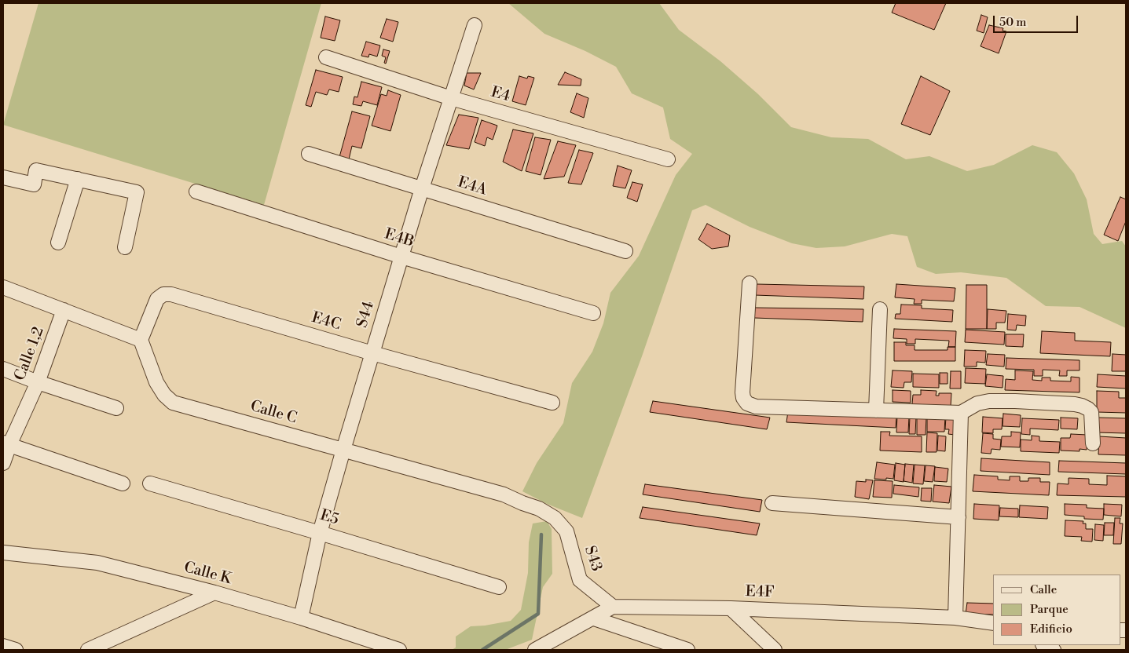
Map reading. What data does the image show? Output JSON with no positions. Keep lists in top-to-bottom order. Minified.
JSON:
{"streets":{"street":["E4","E4A","E4B","S44","E4C","Calle 1,2","Calle C","E5","S43","Calle K","E4F"]},"crossings":[["E4","S44"],["E4A","S44"],["E4B","S44"],["S44","E4C"],["S44","Calle C"],["S44","E5"],["S44","Calle K"],["E4C","Calle C"],["Calle C","S43"],["S43","E4F"]],"legend":["Calle","Parque","Edificio"],"scale_bar":"50 m"}
